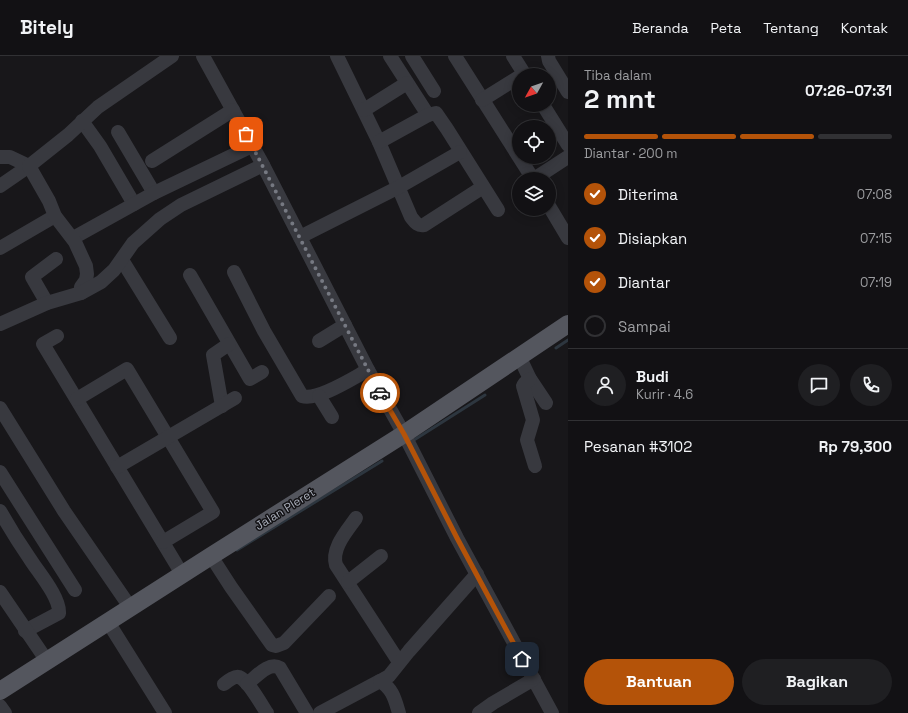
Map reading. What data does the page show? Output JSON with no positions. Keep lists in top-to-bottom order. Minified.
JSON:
{"streets":{"main road":["Jalan Pleret"]},"north":"bottom left","page":{"header":"Bitely","nav":["Beranda","Peta","Tentang","Kontak"],"heading":["2 mnt","Tiba dalam","07:26–07:31"],"panel":["Budi","Kurir · 4.6","Pesanan #3102","Rp 79,300"],"bar":"Diantar · 200 m","list":[["Diterima","07:08"],["Disiapkan","07:15"],["Diantar","07:19"],"Sampai"],"buttons":["Bantuan","Bagikan"]}}
